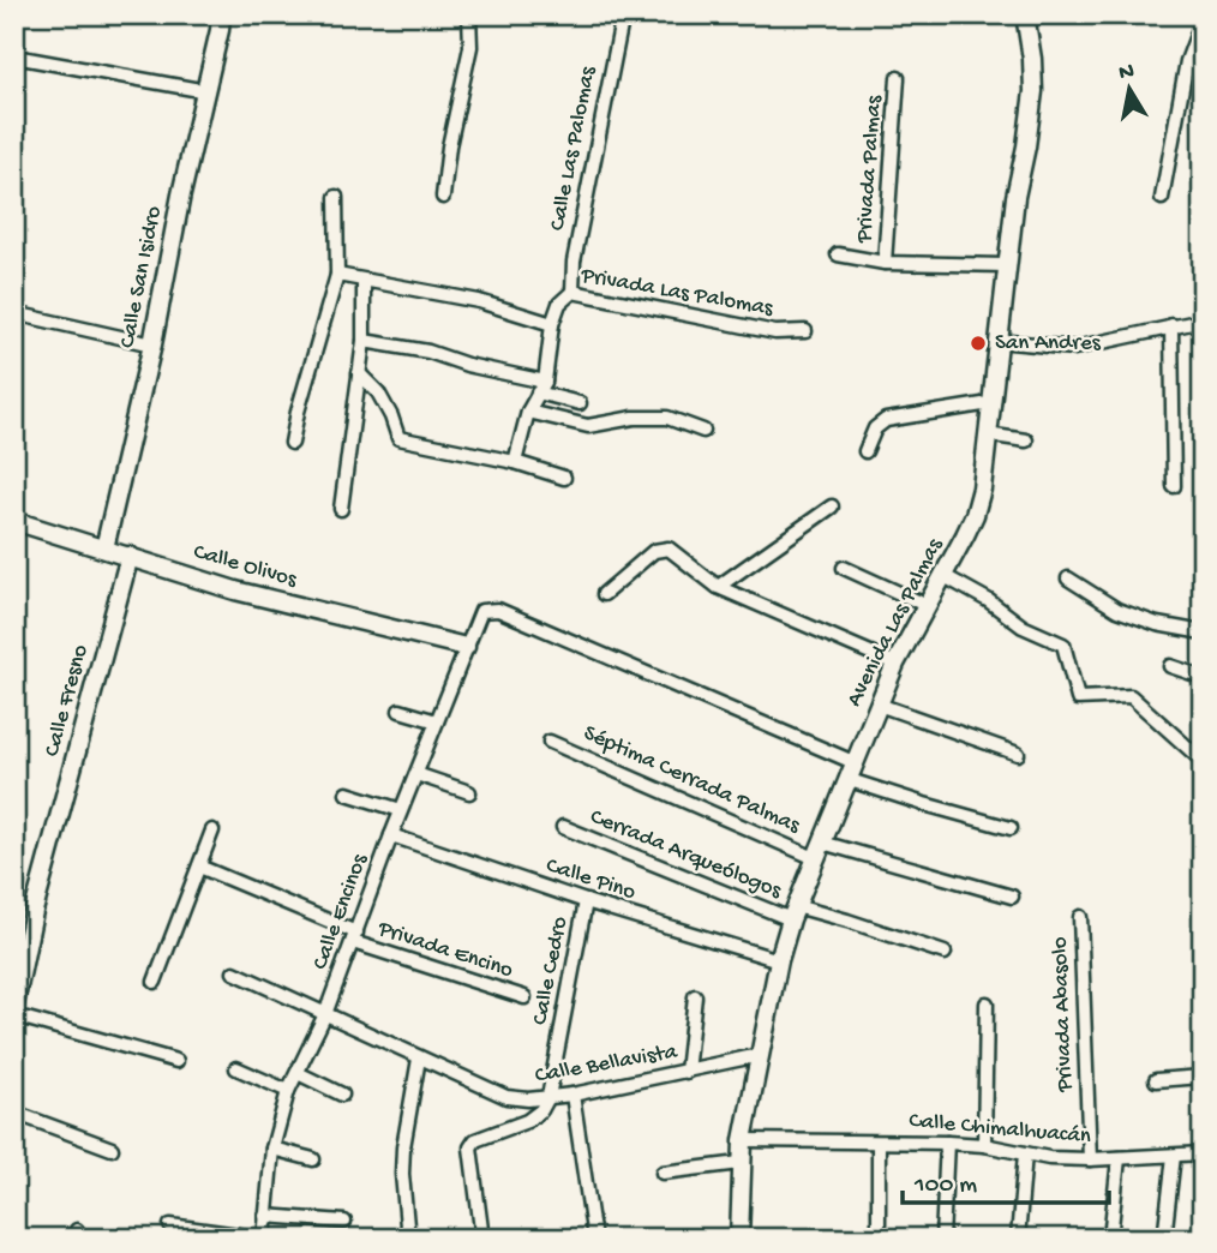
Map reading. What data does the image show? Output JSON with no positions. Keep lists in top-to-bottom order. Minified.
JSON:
{"streets":{"street":["Calle Las Palomas","Privada Palmas","Calle San Isidro","Privada Las Palomas","Calle Olivos","Avenida Las Palmas","Calle Fresno","Séptima Cerrada Palmas","Cerrada Arqueólogos","Calle Pino","Calle Encinos","Privada Encino","Calle Cedro","Privada Abasolo","Calle Bellavista","Calle Chimalhuacán"]},"crossings":[["Calle Las Palomas","Privada Las Palomas"],["Privada Palmas","Avenida Las Palmas"],["Calle San Isidro","Calle Olivos"],["Calle Olivos","Calle Fresno"],["Calle Olivos","Calle Encinos"],["Avenida Las Palmas","Séptima Cerrada Palmas"],["Avenida Las Palmas","Cerrada Arqueólogos"],["Avenida Las Palmas","Calle Pino"],["Avenida Las Palmas","Calle Encinos"],["Avenida Las Palmas","Calle Bellavista"],["Avenida Las Palmas","Calle Chimalhuacán"],["Calle Pino","Calle Encinos"],["Calle Pino","Calle Cedro"],["Calle Encinos","Privada Encino"],["Calle Encinos","Calle Bellavista"],["Calle Cedro","Calle Bellavista"],["Privada Abasolo","Calle Chimalhuacán"]],"places":["San Andres"],"scale_bar":"100 m","north":"top"}
